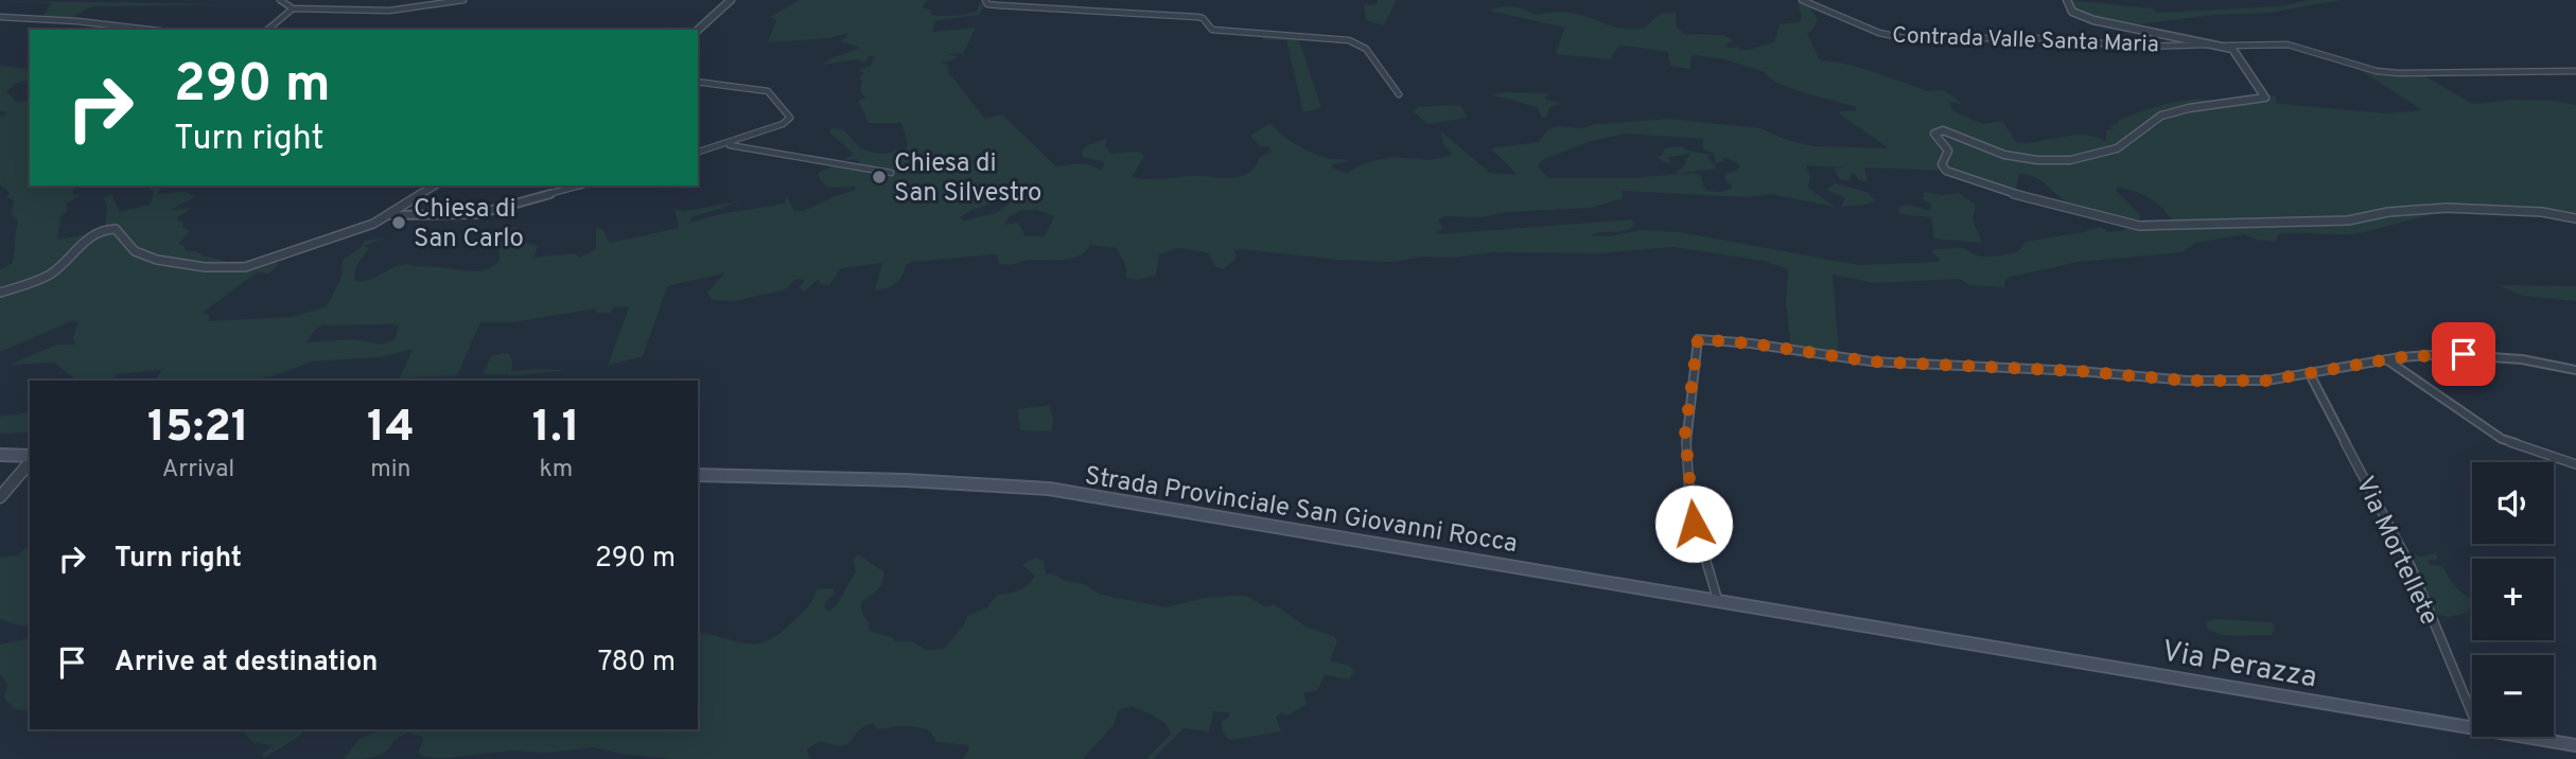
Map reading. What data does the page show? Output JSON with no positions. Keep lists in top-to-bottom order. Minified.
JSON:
{"streets":{"main road":["Strada Provinciale San Giovanni Rocca","Via Perazza"],"street":["Contrada Valle Santa Maria","Via Mortellete"]},"crossings":[["Strada Provinciale San Giovanni Rocca","Via Perazza"]],"places":["Chiesa di San Silvestro","Chiesa di San Carlo"],"page":{"turn":["290 m","Turn right"],"eta":["15:21","Arrival","14","min","1.1","km"],"map_buttons":["+","−"],"list":[{"name":"Turn right","value":"290 m"},{"name":"Arrive at destination","value":"780 m"}]}}
